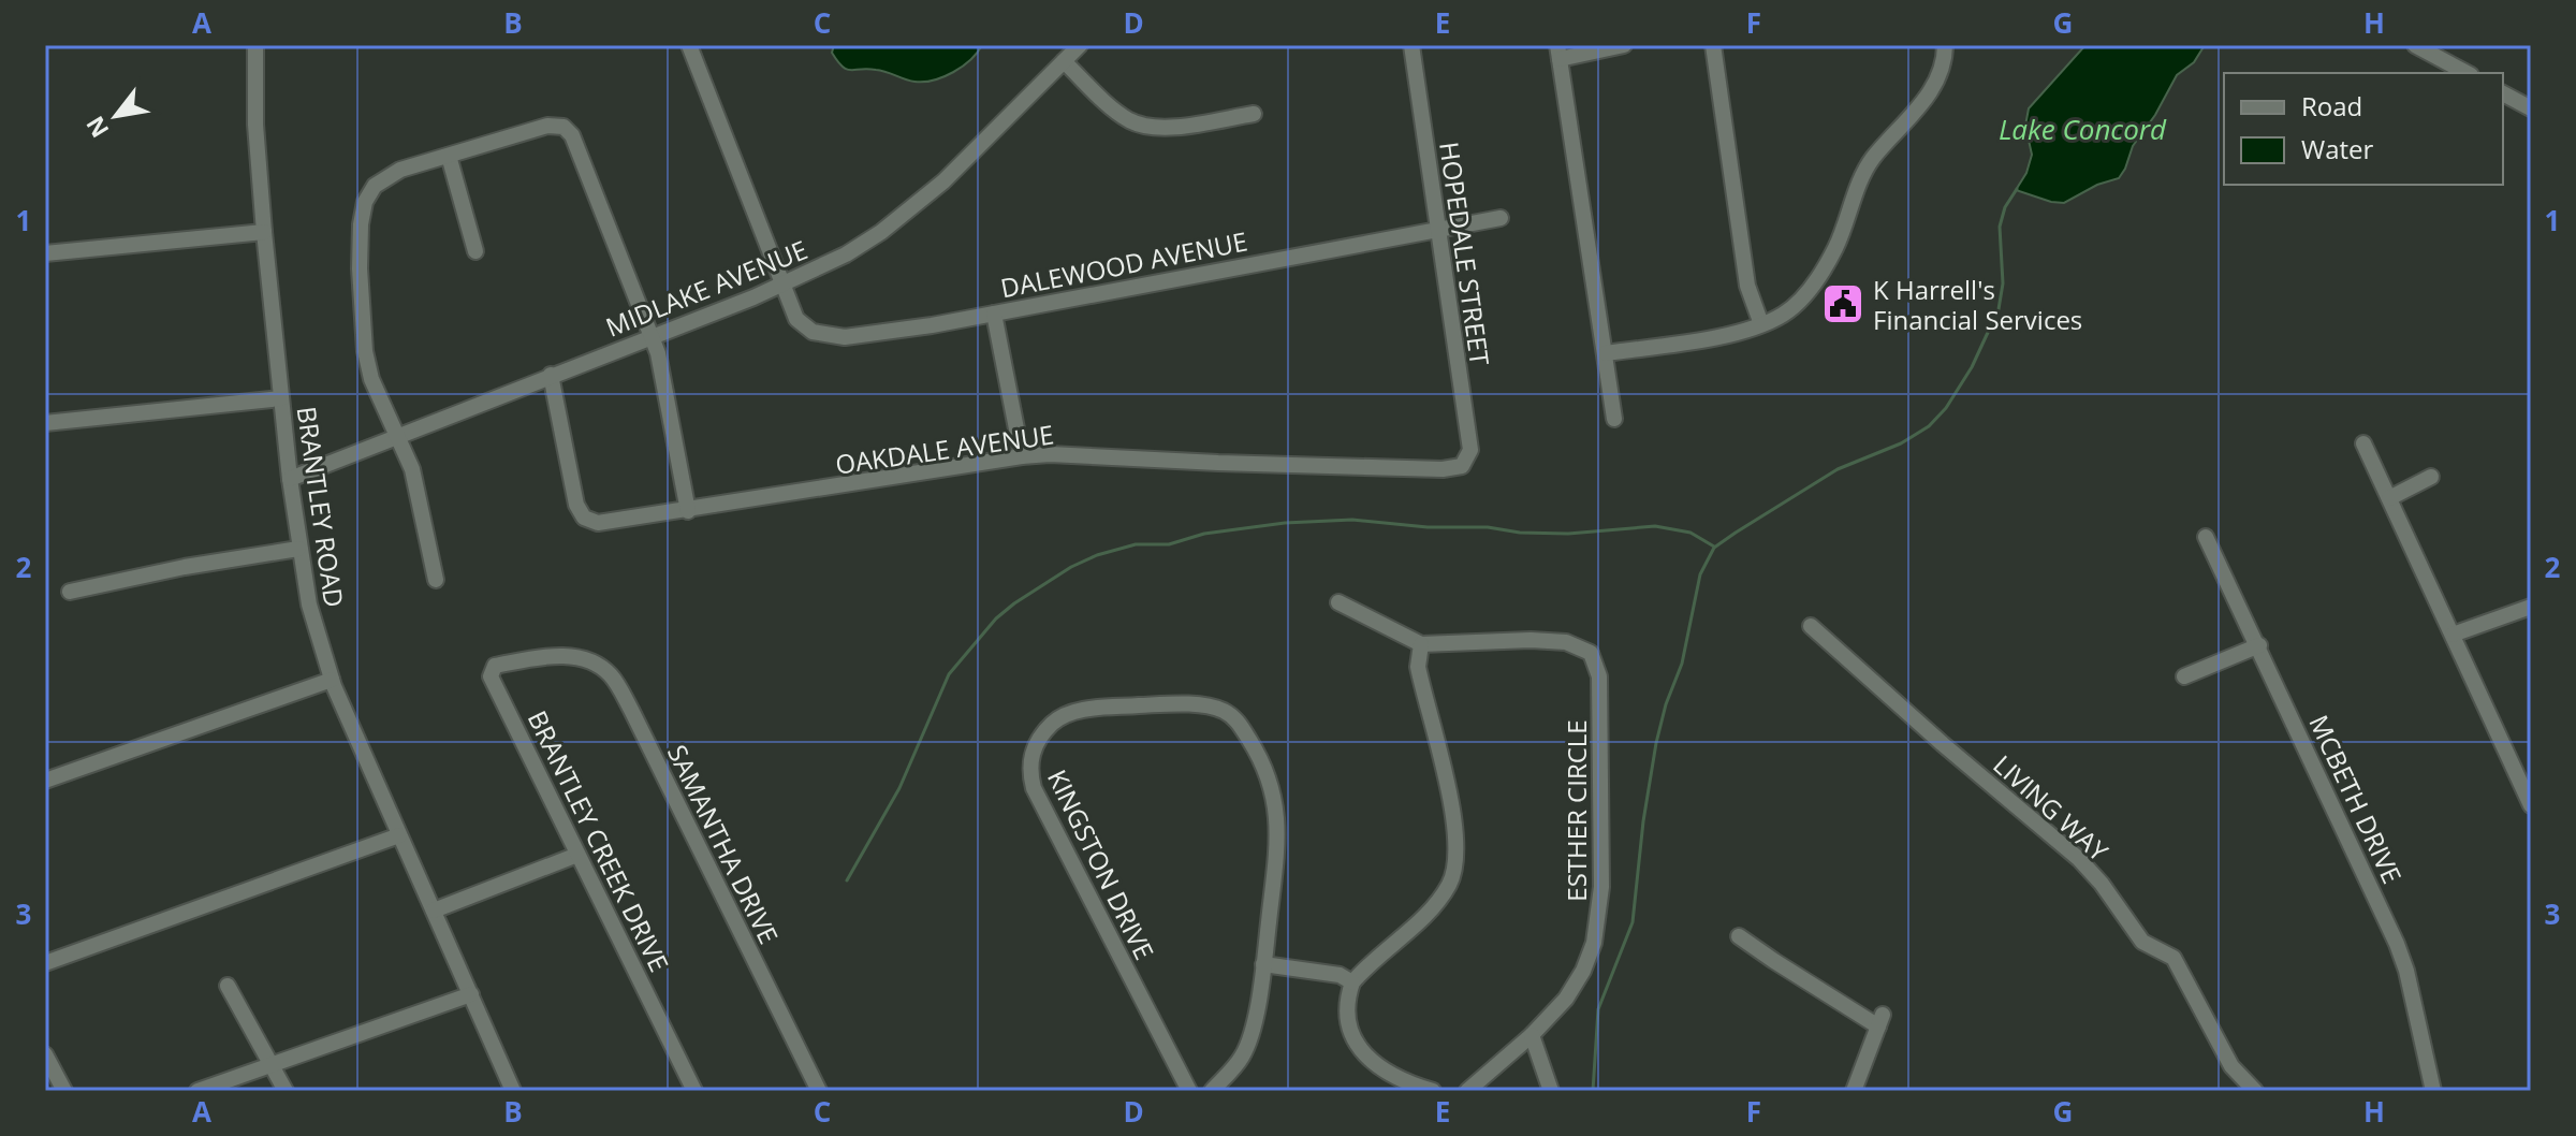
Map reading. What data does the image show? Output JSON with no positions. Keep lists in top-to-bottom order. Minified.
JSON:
{"streets":{"street":["HOPEDALE STREET","DALEWOOD AVENUE","MIDLAKE AVENUE","OAKDALE AVENUE","BRANTLEY ROAD","MCBETH DRIVE","LIVING WAY","ESTHER CIRCLE","BRANTLEY CREEK DRIVE","SAMANTHA DRIVE","KINGSTON DRIVE"]},"crossings":[["HOPEDALE STREET","DALEWOOD AVENUE"],["HOPEDALE STREET","OAKDALE AVENUE"],["DALEWOOD AVENUE","MIDLAKE AVENUE"],["MIDLAKE AVENUE","OAKDALE AVENUE"],["MIDLAKE AVENUE","BRANTLEY ROAD"],["BRANTLEY CREEK DRIVE","SAMANTHA DRIVE"]],"water":["Lake Concord"],"places":{"public building":["K Harrell's Financial Services"]},"legend":["Road","Water"],"north":"bottom left","grid":{"columns":["A","B","C","D","E","F","G","H"],"rows":["1","2","3"]}}
